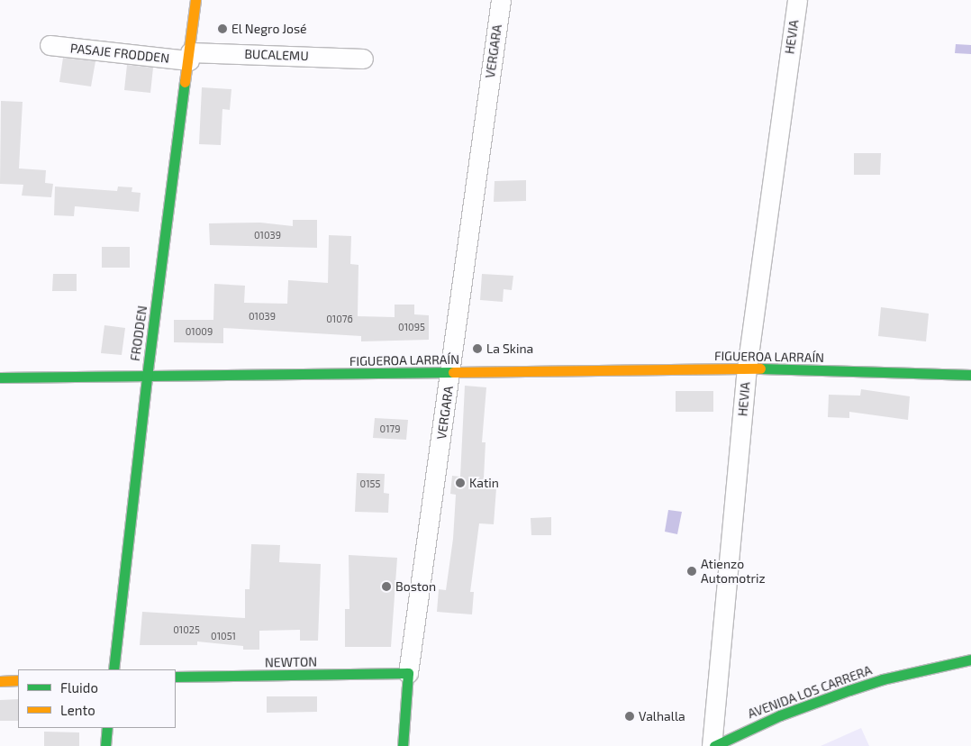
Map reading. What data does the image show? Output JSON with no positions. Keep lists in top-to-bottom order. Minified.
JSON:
{"streets":{"street":["HEVIA","VERGARA","PASAJE FRODDEN","BUCALEMU","FRODDEN","FIGUEROA LARRAÍN","NEWTON","AVENIDA LOS CARRERA"]},"crossings":[["HEVIA","FIGUEROA LARRAÍN"],["HEVIA","AVENIDA LOS CARRERA"],["VERGARA","FIGUEROA LARRAÍN"],["VERGARA","NEWTON"],["PASAJE FRODDEN","BUCALEMU"],["PASAJE FRODDEN","FRODDEN"],["BUCALEMU","FRODDEN"],["FRODDEN","FIGUEROA LARRAÍN"]],"places":["El Negro José","La Skina","Katin","Atienzo Automotriz","Boston","Valhalla"],"house_numbers":["01039","01039","01076","01095","01009","0179","0155","01025","01051"],"legend":["Fluido","Lento"]}
